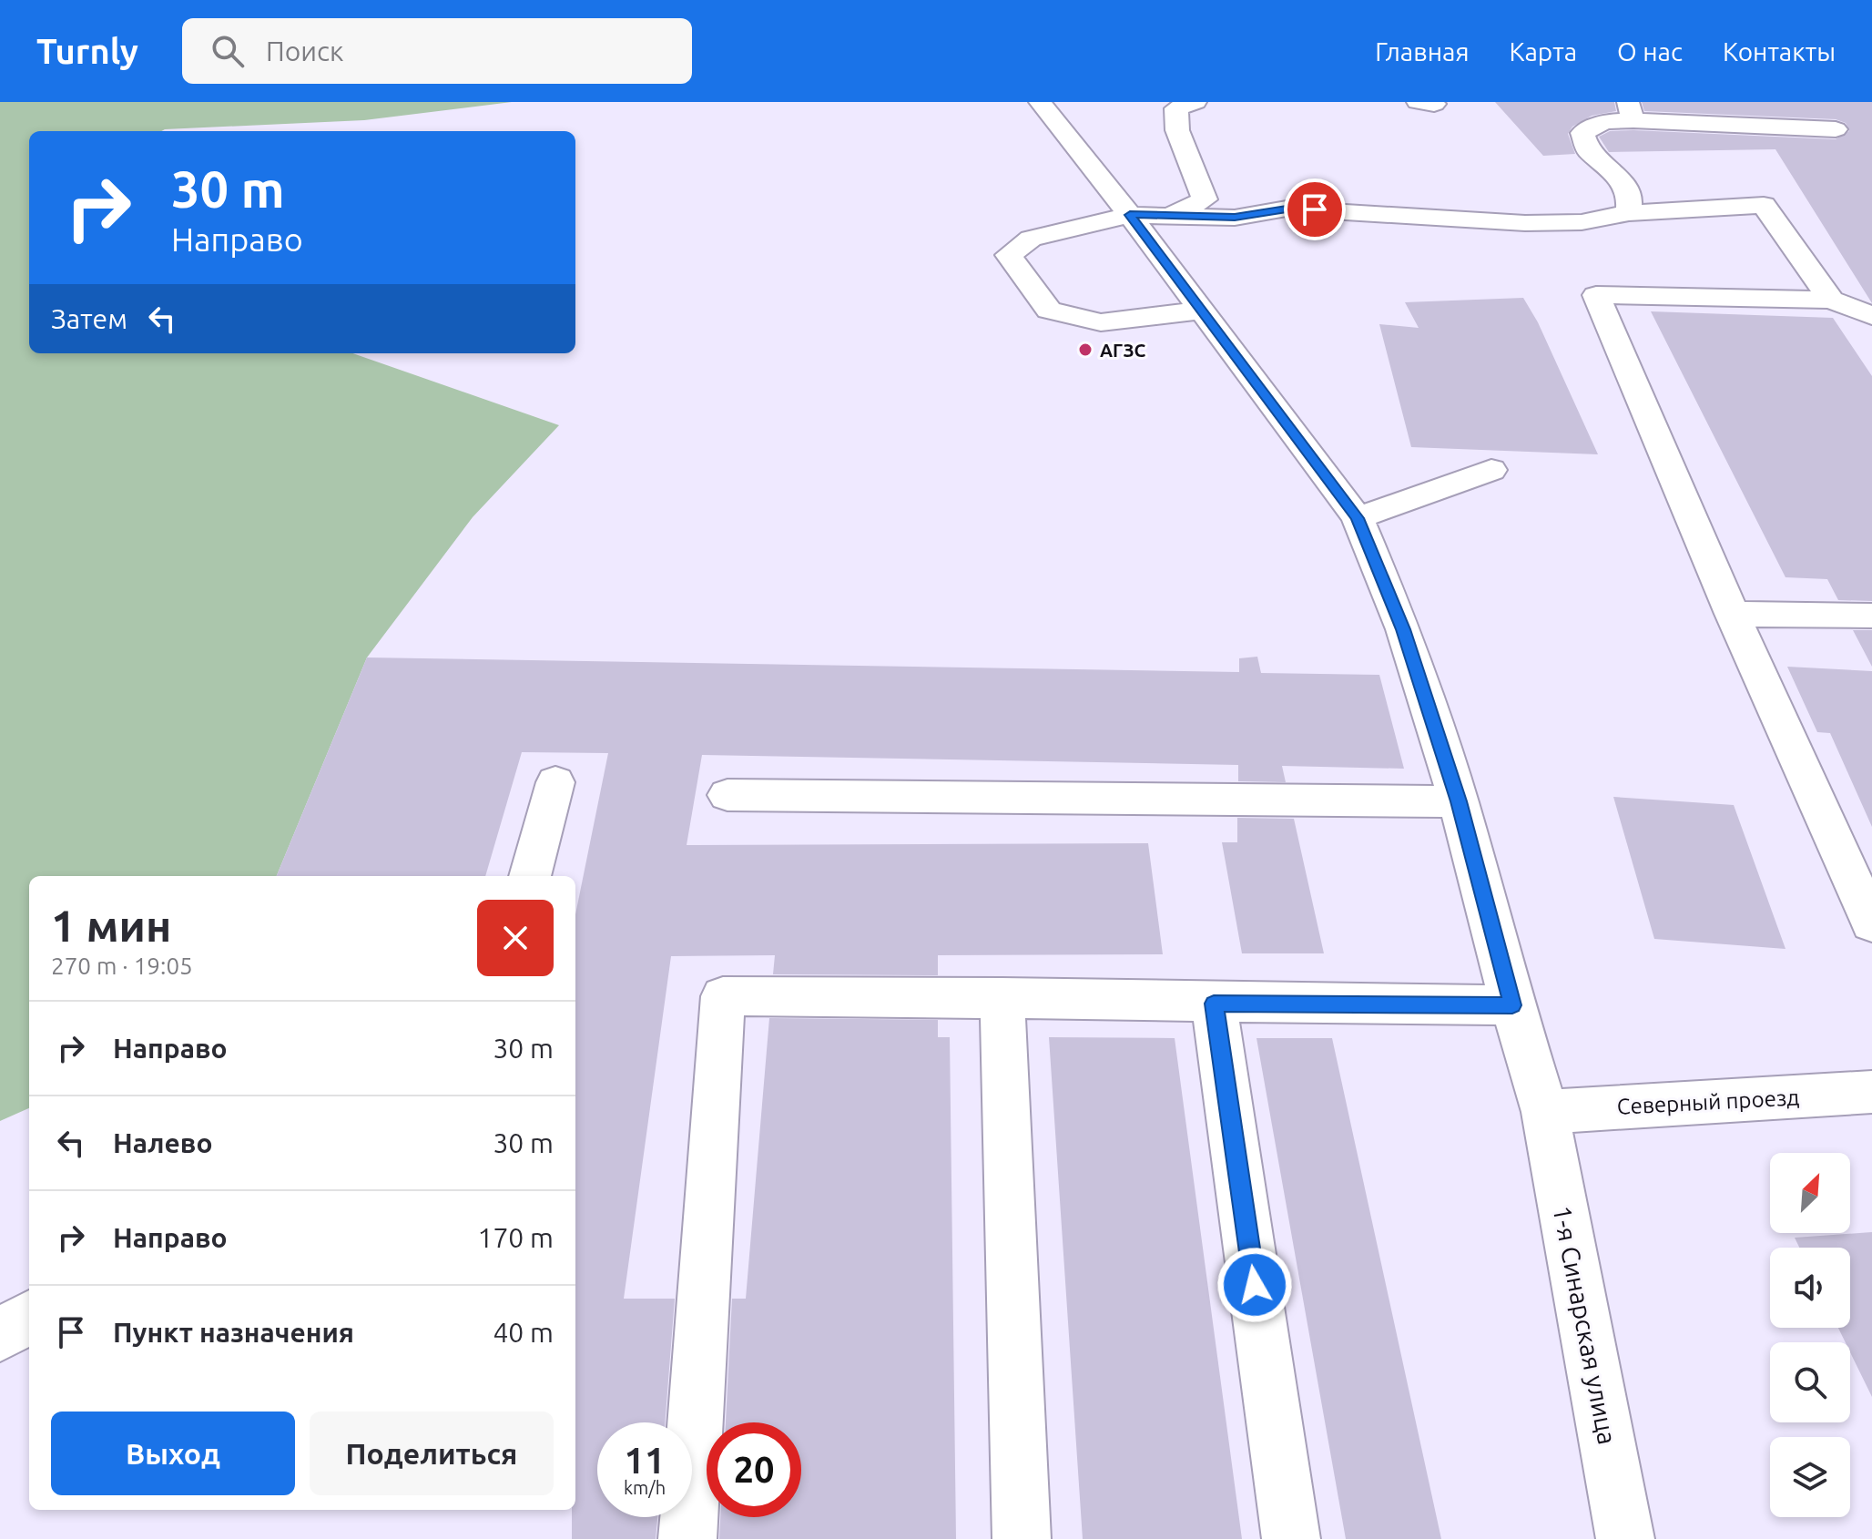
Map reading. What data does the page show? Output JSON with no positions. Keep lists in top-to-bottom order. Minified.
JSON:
{"streets":{"street":["Северный проезд","1-я Синарская улица"]},"crossings":[["Северный проезд","1-я Синарская улица"]],"places":["АГЗС"],"north":"top right","page":{"header":"Turnly","search":"Поиск","nav":["Главная","Карта","О нас","Контакты"],"turn":["30 m","Направо"],"then":"Затем","heading":["1 мин","270 m · 19:05"],"list":[{"name":"Направо","value":"30 m"},{"name":"Налево","value":"30 m"},{"name":"Направо","value":"170 m"},{"name":"Пункт назначения","value":"40 m"}],"buttons":["Выход","Поделиться"],"speed":"11 km/h","limit":"20"}}
